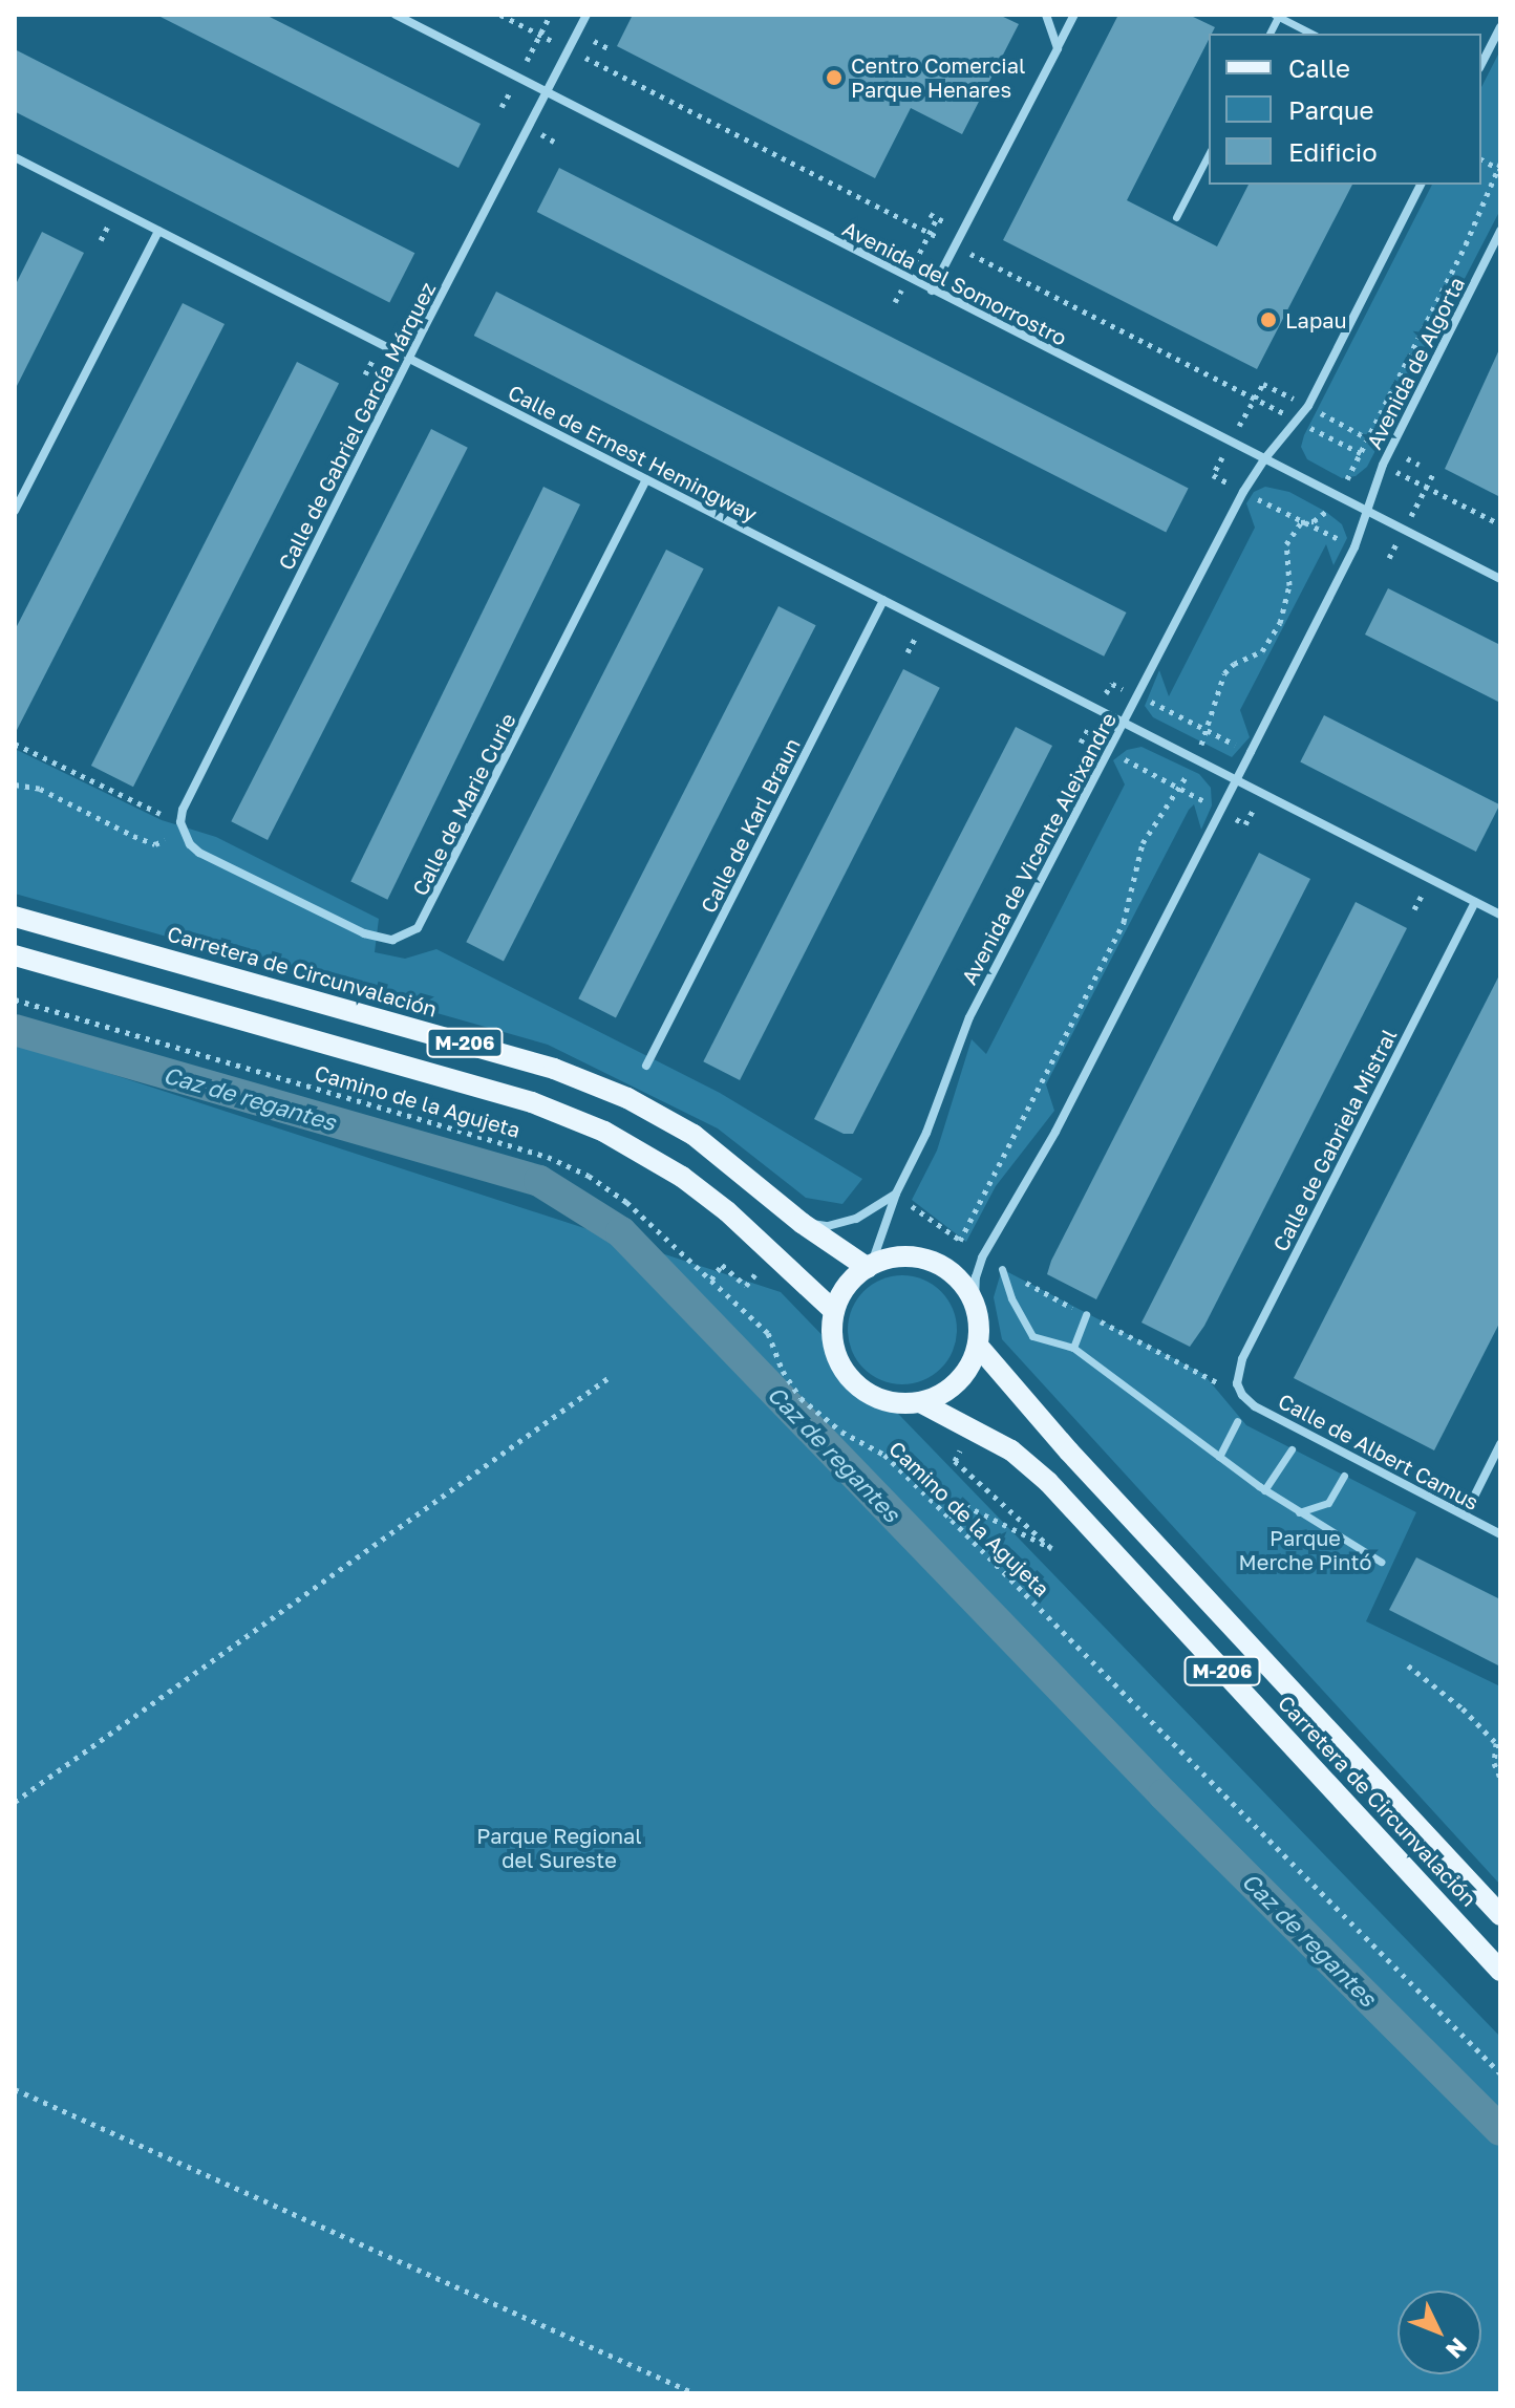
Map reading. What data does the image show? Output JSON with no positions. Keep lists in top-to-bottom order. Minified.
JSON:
{"streets":{"main road":["Carretera de Circunvalación","M-206"],"street":["Avenida del Somorrostro","Avenida de Algorta","Calle de Gabriel García Márquez","Calle de Ernest Hemingway","Calle de Marie Curie","Calle de Karl Braun","Avenida de Vicente Aleixandre","Calle de Gabriela Mistral","Calle de Albert Camus"],"path":["Camino de la Agujeta"]},"crossings":[["Avenida del Somorrostro","Avenida de Algorta"],["Avenida del Somorrostro","Calle de Gabriel García Márquez"],["Avenida del Somorrostro","Avenida de Vicente Aleixandre"],["Calle de Gabriel García Márquez","Calle de Ernest Hemingway"],["Calle de Gabriel García Márquez","Calle de Marie Curie"],["Calle de Ernest Hemingway","Calle de Marie Curie"],["Calle de Ernest Hemingway","Calle de Karl Braun"],["Calle de Ernest Hemingway","Avenida de Vicente Aleixandre"],["Calle de Ernest Hemingway","Calle de Gabriela Mistral"],["Avenida de Vicente Aleixandre","Carretera de Circunvalación"],["Avenida de Vicente Aleixandre","M-206"],["Carretera de Circunvalación","M-206"],["Calle de Gabriela Mistral","Calle de Albert Camus"]],"water":["Caz de regantes"],"parks":["Parque Merche Pintó","Parque Regional del Sureste"],"places":["Centro Comercial Parque Henares","Lapau"],"legend":["Calle","Parque","Edificio"],"north":"bottom right"}
